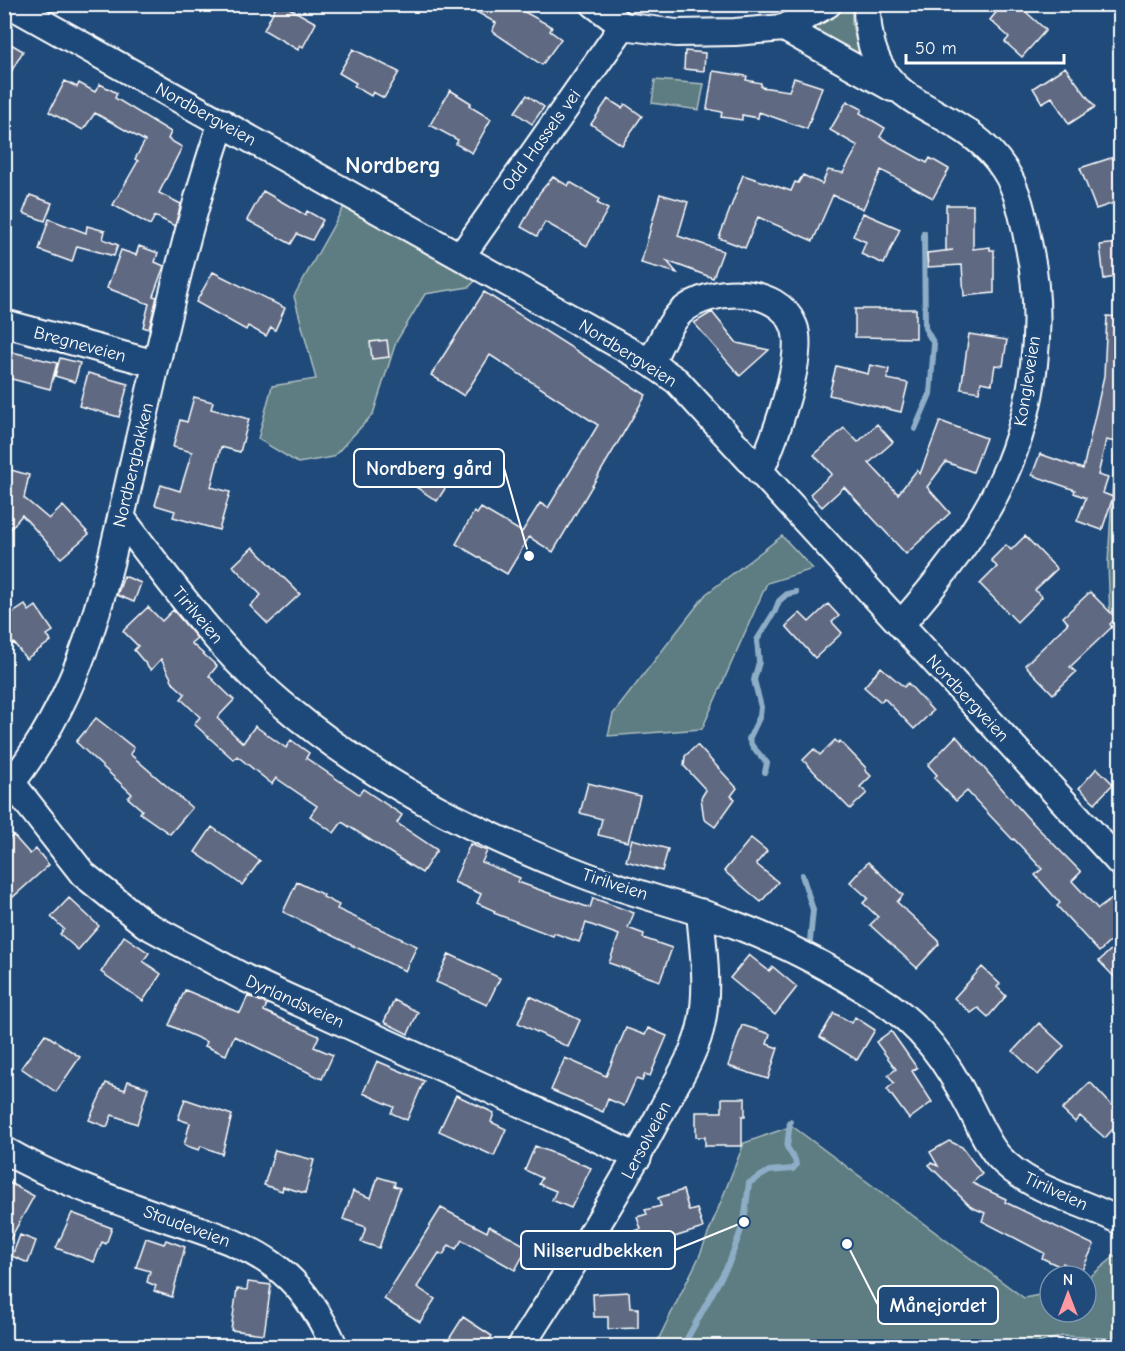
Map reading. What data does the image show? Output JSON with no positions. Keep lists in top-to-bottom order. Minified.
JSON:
{"streets":{"street":["Nordbergveien","Odd Hassels vei","Bregneveien","Kongleveien","Nordbergbakken","Tirilveien","Dyrlandsveien","Lersolveien","Staudeveien"]},"crossings":[["Nordbergveien","Odd Hassels vei"],["Nordbergveien","Kongleveien"],["Nordbergveien","Nordbergbakken"],["Bregneveien","Nordbergbakken"],["Nordbergbakken","Tirilveien"],["Nordbergbakken","Dyrlandsveien"],["Tirilveien","Lersolveien"],["Dyrlandsveien","Lersolveien"]],"districts":["Nordberg"],"places":["Nordberg gård","Nilserudbekken","Månejordet"],"scale_bar":"50 m","north":"top"}
